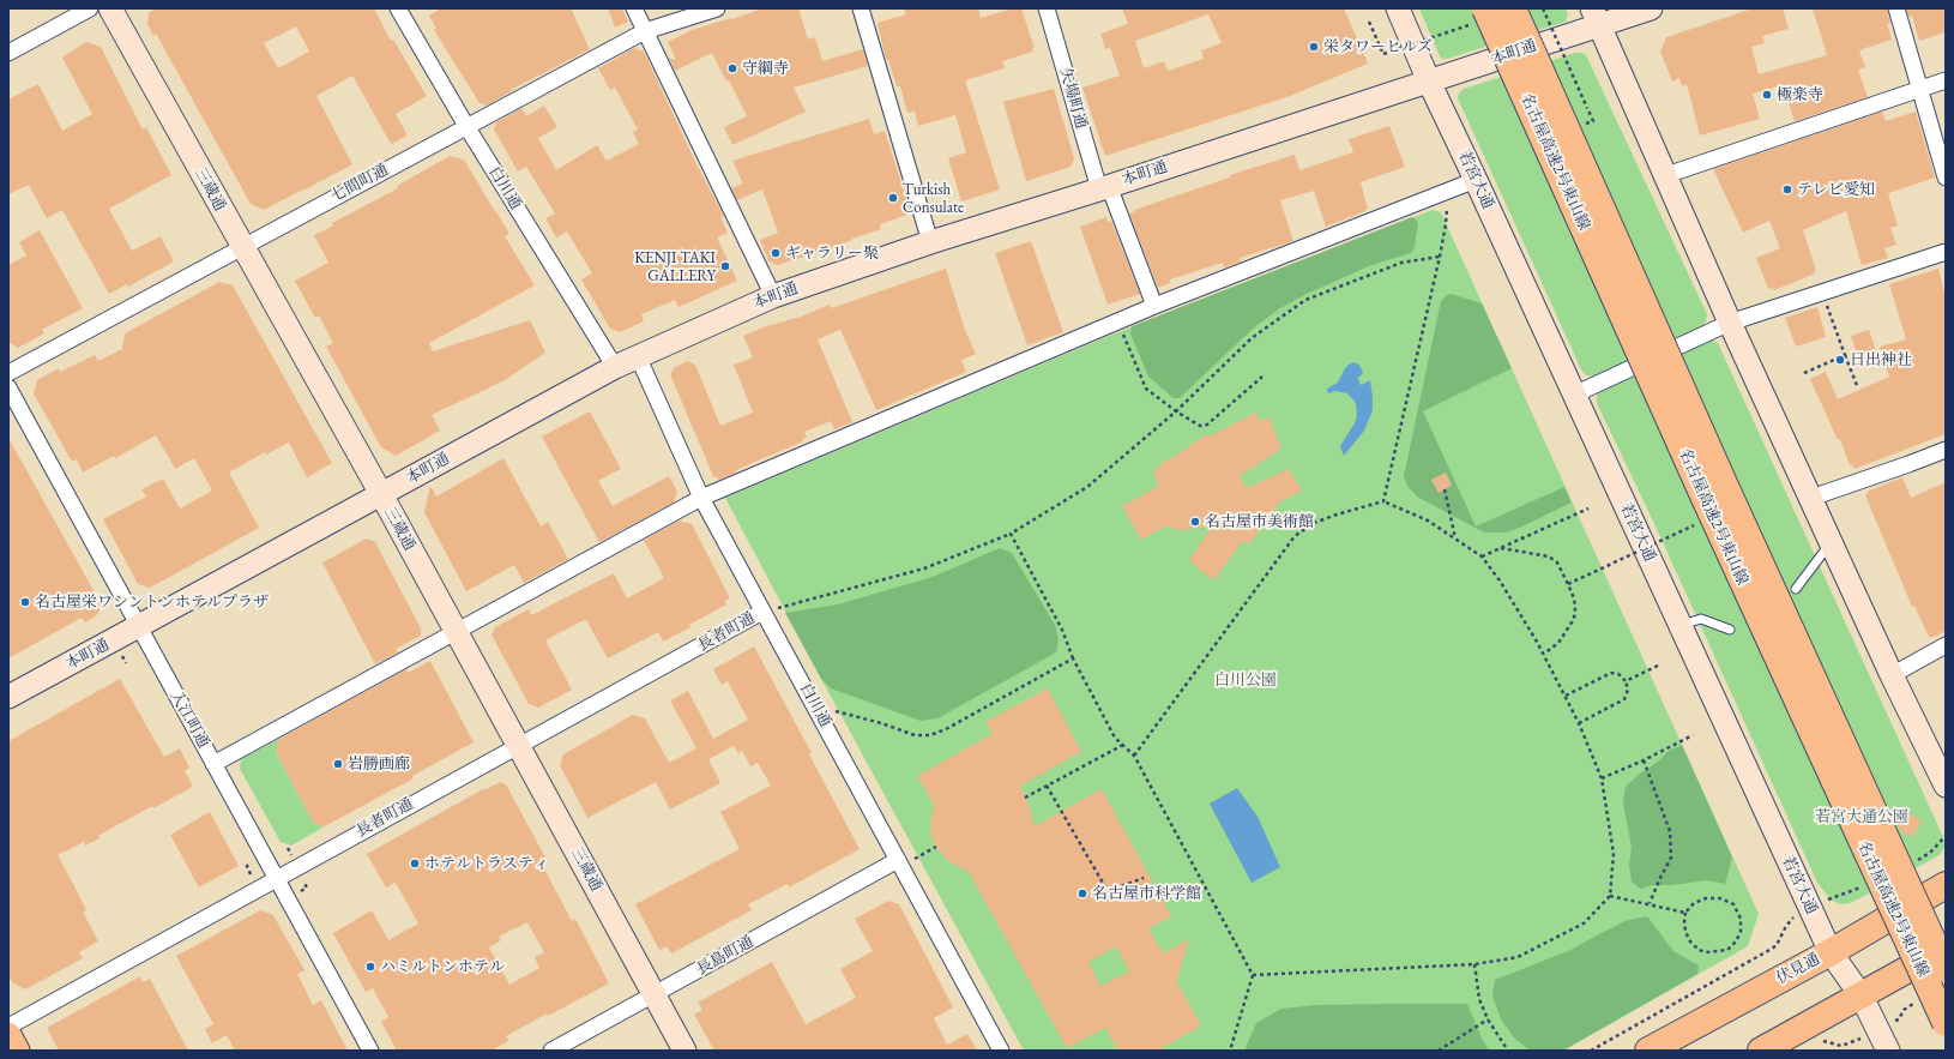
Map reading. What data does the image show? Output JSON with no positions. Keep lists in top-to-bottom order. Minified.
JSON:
{"streets":{"highway":["名古屋高速2号東山線","伏見通"],"street":["本町通","矢場町通","若宮大通","七間町通","白川通","三蔵通","長者町通","入江町通","長島町通"]},"crossings":[["本町通","矢場町通"],["本町通","若宮大通"],["本町通","白川通"],["本町通","三蔵通"],["本町通","入江町通"],["若宮大通","伏見通"],["七間町通","白川通"],["七間町通","三蔵通"],["白川通","長者町通"],["白川通","長島町通"],["三蔵通","長者町通"],["三蔵通","長島町通"],["長者町通","入江町通"]],"parks":["白川公園","若宮大通公園"],"places":["栄タワーヒルズ","守綱寺","極楽寺","テレビ愛知","Turkish Consulate","ギャラリー聚","KENJI TAKI GALLERY","日出神社","名古屋市美術館","名古屋栄ワシントンホテルプラザ","岩勝画廊","ホテルトラスティ","名古屋市科学館","ハミルトンホテル"]}
